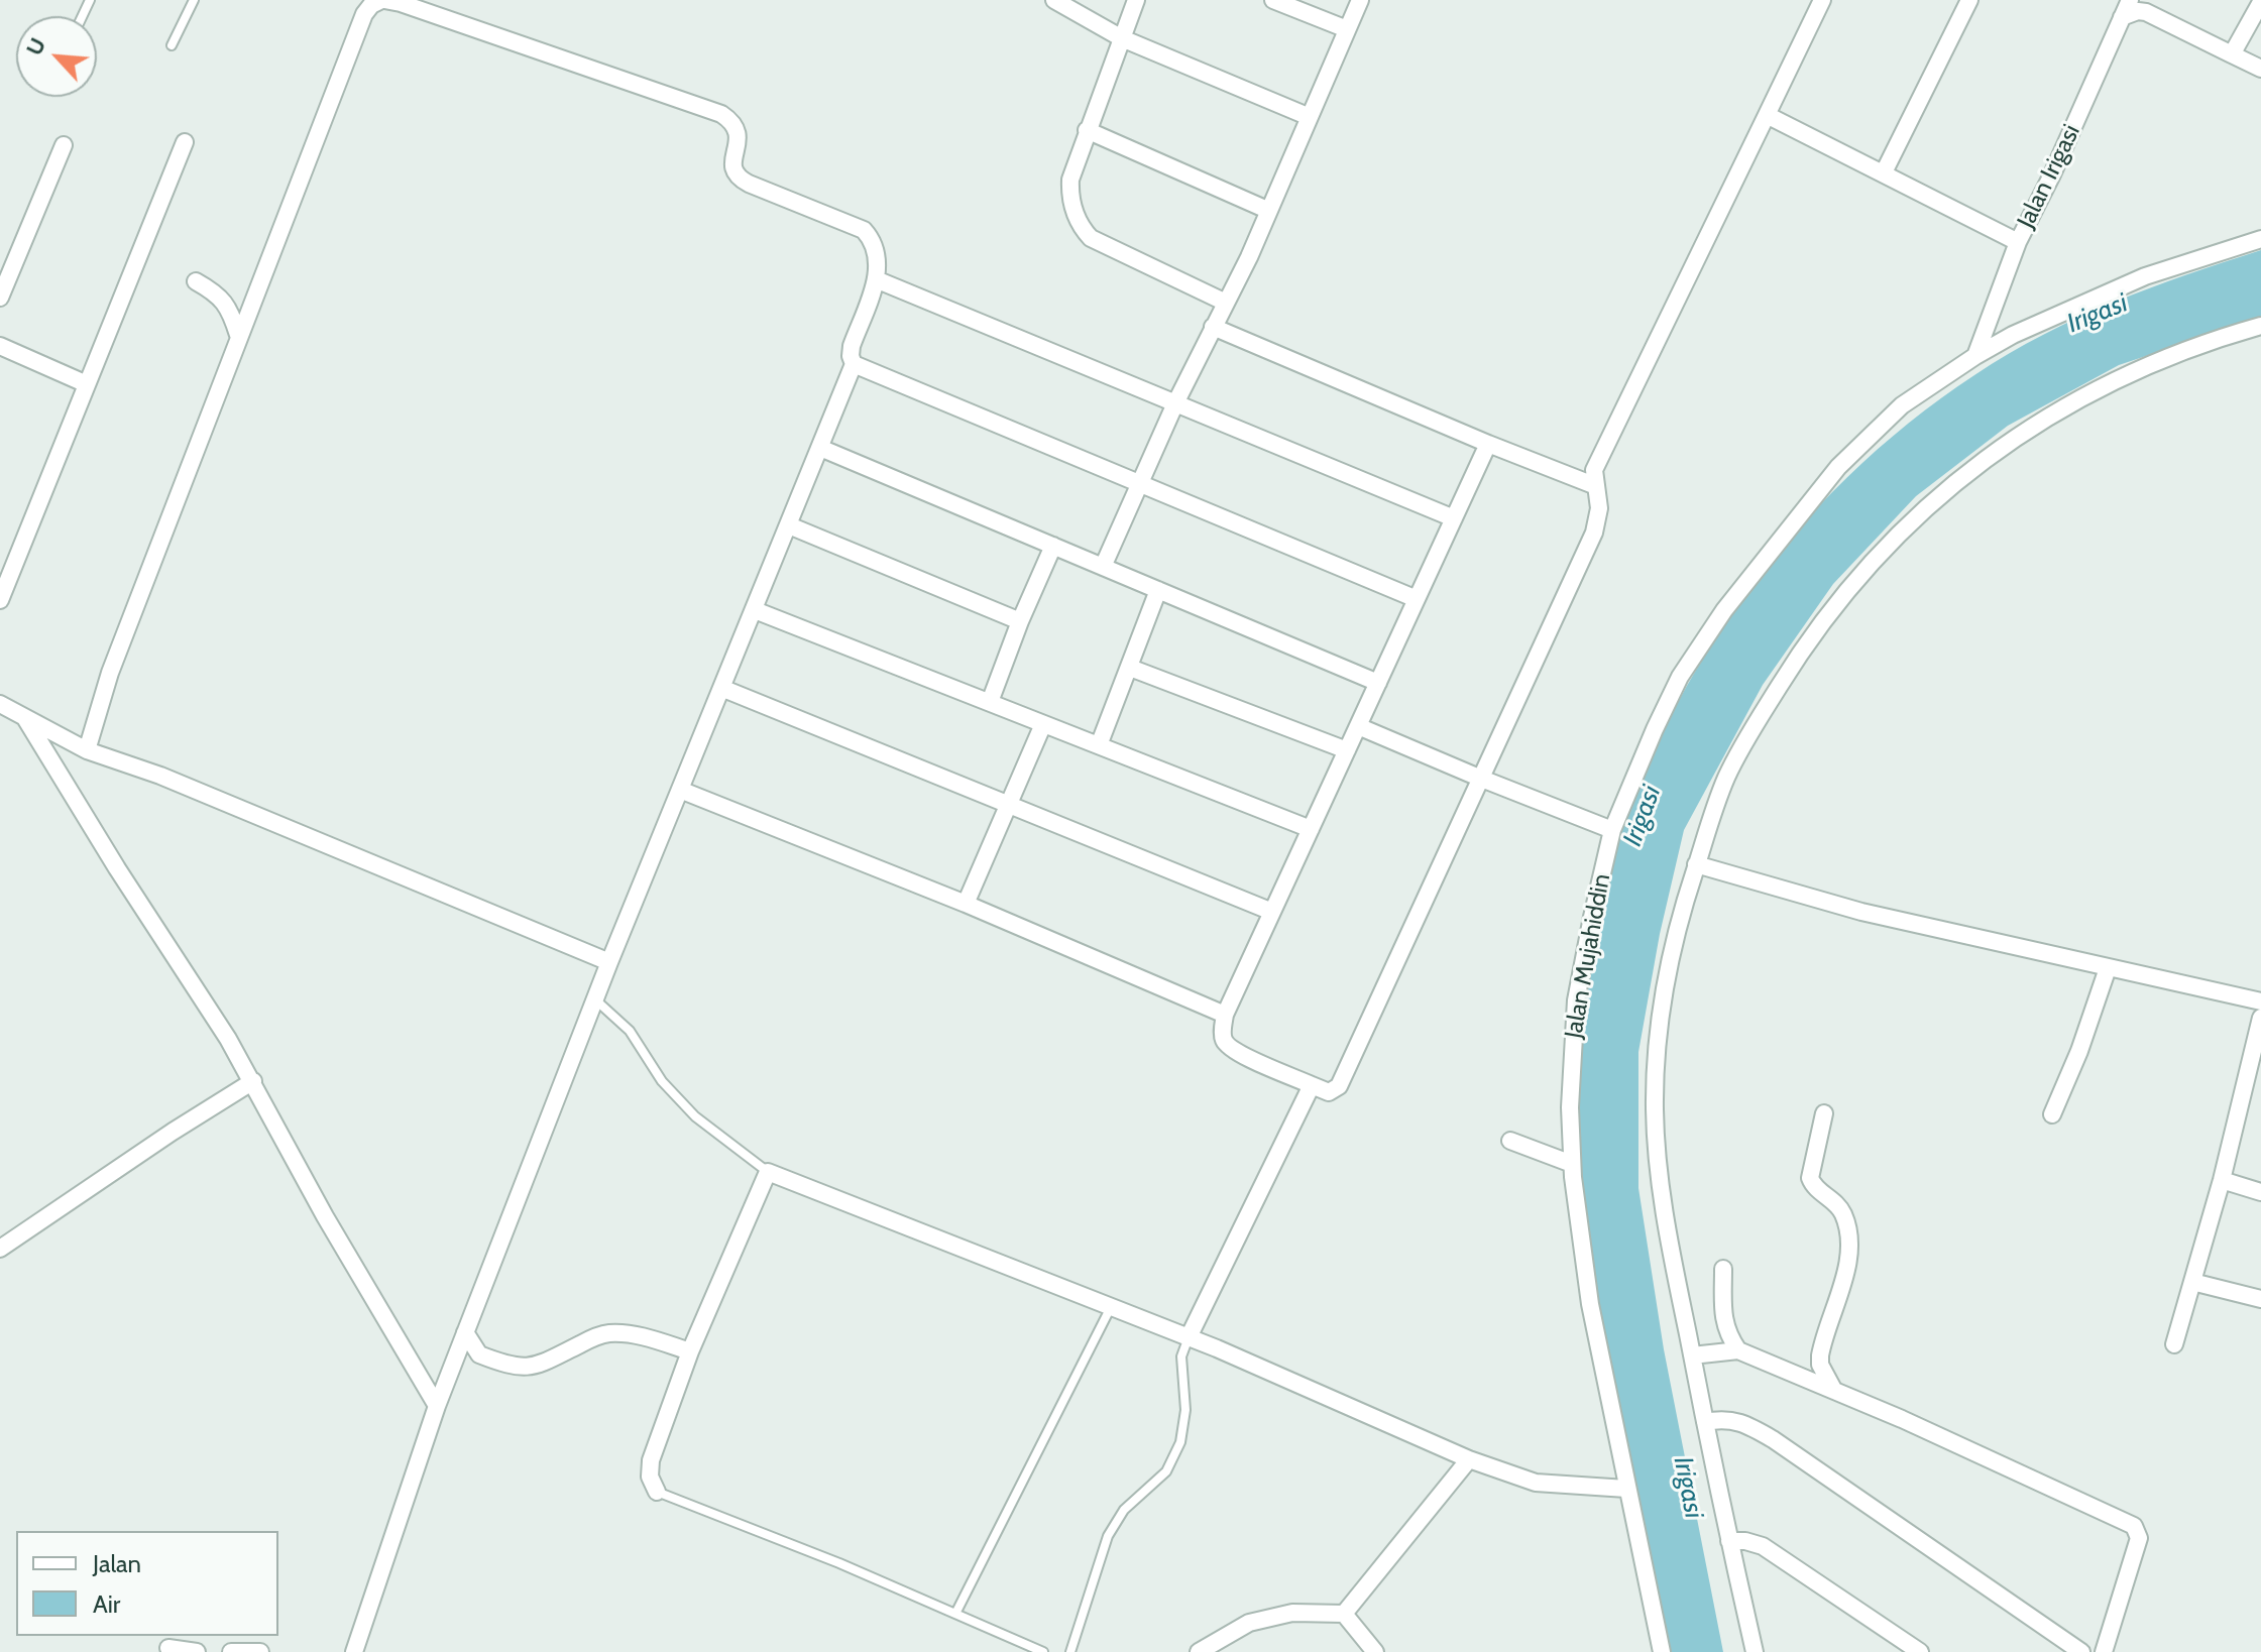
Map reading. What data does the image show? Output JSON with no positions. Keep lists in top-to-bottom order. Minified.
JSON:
{"streets":{"street":["Jalan Irigasi","Jalan Mujahiddin"]},"crossings":[["Jalan Irigasi","Jalan Mujahiddin"]],"water":["Irigasi"],"legend":["Jalan","Air"],"north":"top left"}
